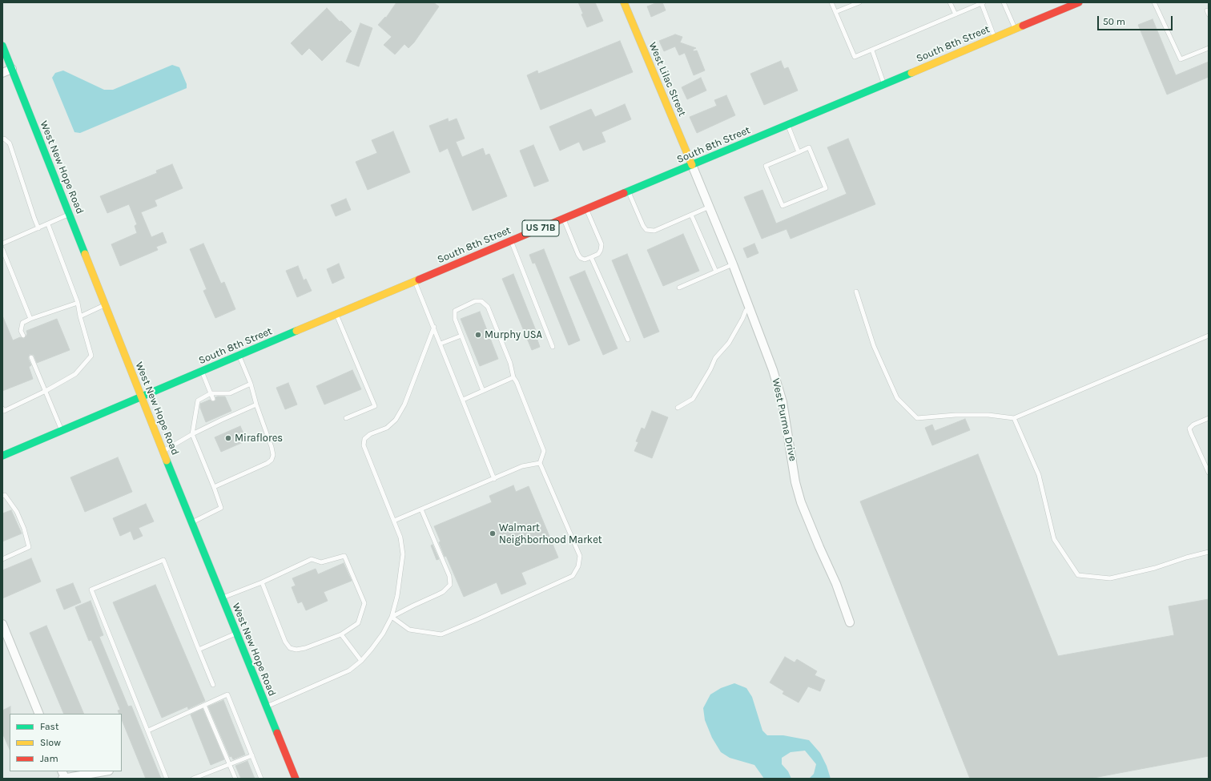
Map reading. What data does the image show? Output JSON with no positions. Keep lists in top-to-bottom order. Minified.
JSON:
{"streets":{"main road":["South 8th Street","West Lilac Street","West New Hope Road","US 71B"],"street":["West Purma Drive"]},"crossings":[["South 8th Street","West Lilac Street"],["South 8th Street","West New Hope Road"],["South 8th Street","West Purma Drive"],["West Lilac Street","West Purma Drive"]],"places":["Murphy USA","Miraflores","Walmart Neighborhood Market"],"legend":["Fast","Slow","Jam"],"scale_bar":"50 m"}
